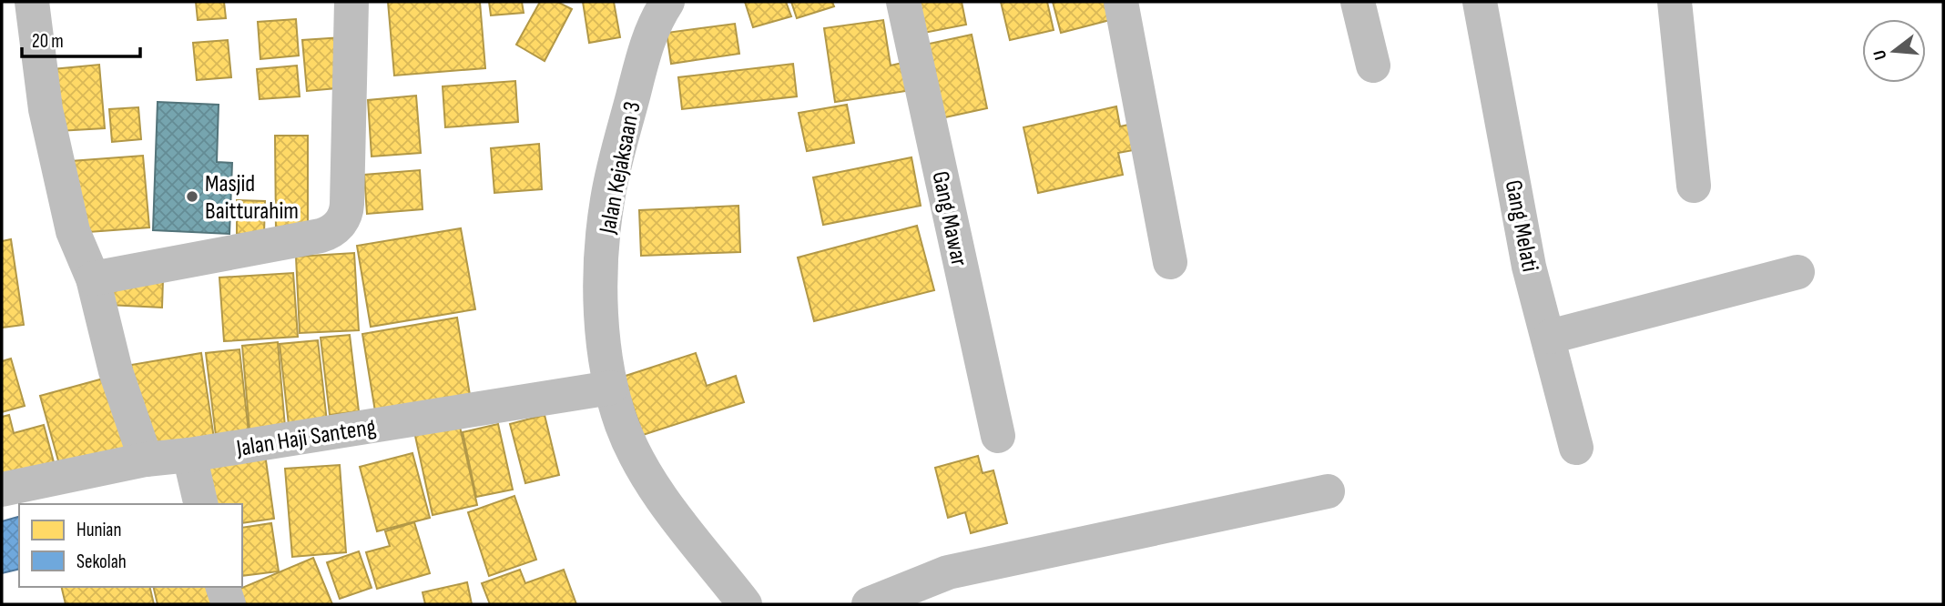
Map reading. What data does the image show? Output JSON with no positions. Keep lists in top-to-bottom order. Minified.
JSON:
{"streets":{"street":["Jalan Kejaksaan 3","Gang Mawar","Gang Melati","Jalan Haji Santeng"]},"crossings":[["Jalan Kejaksaan 3","Jalan Haji Santeng"]],"places":["Masjid Baitturahim"],"legend":["Hunian","Sekolah"],"scale_bar":"20 m","north":"left"}
